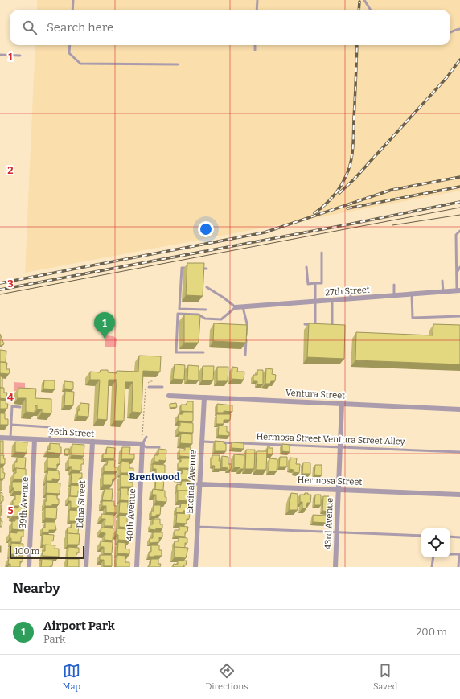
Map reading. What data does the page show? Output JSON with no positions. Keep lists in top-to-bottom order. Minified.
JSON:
{"streets":{"street":["27th Street","Ventura Street","26th Street","Hermosa Street","Encinal Avenue","39th Avenue","Edna Street","40th Avenue","43rd Avenue"],"lane":["Hermosa Street Ventura Street Alley"]},"crossings":[["Ventura Street","Encinal Avenue"],["Ventura Street","43rd Avenue"],["26th Street","39th Avenue"],["26th Street","Edna Street"],["26th Street","40th Avenue"],["Hermosa Street Ventura Street Alley","Encinal Avenue"],["Hermosa Street Ventura Street Alley","43rd Avenue"],["Hermosa Street","Encinal Avenue"],["Hermosa Street","43rd Avenue"]],"districts":["Brentwood"],"scale_bar":"100 m","page":{"search":"Search here","pins":"1","scale":"100 m","heading":"Nearby","list":[{"mark":"1","name":"Airport Park","note":"Park","value":"200 m"}],"nav":["Map","Directions","Saved"]},"grid":{"rows":["1","2","3","4","5"]}}
